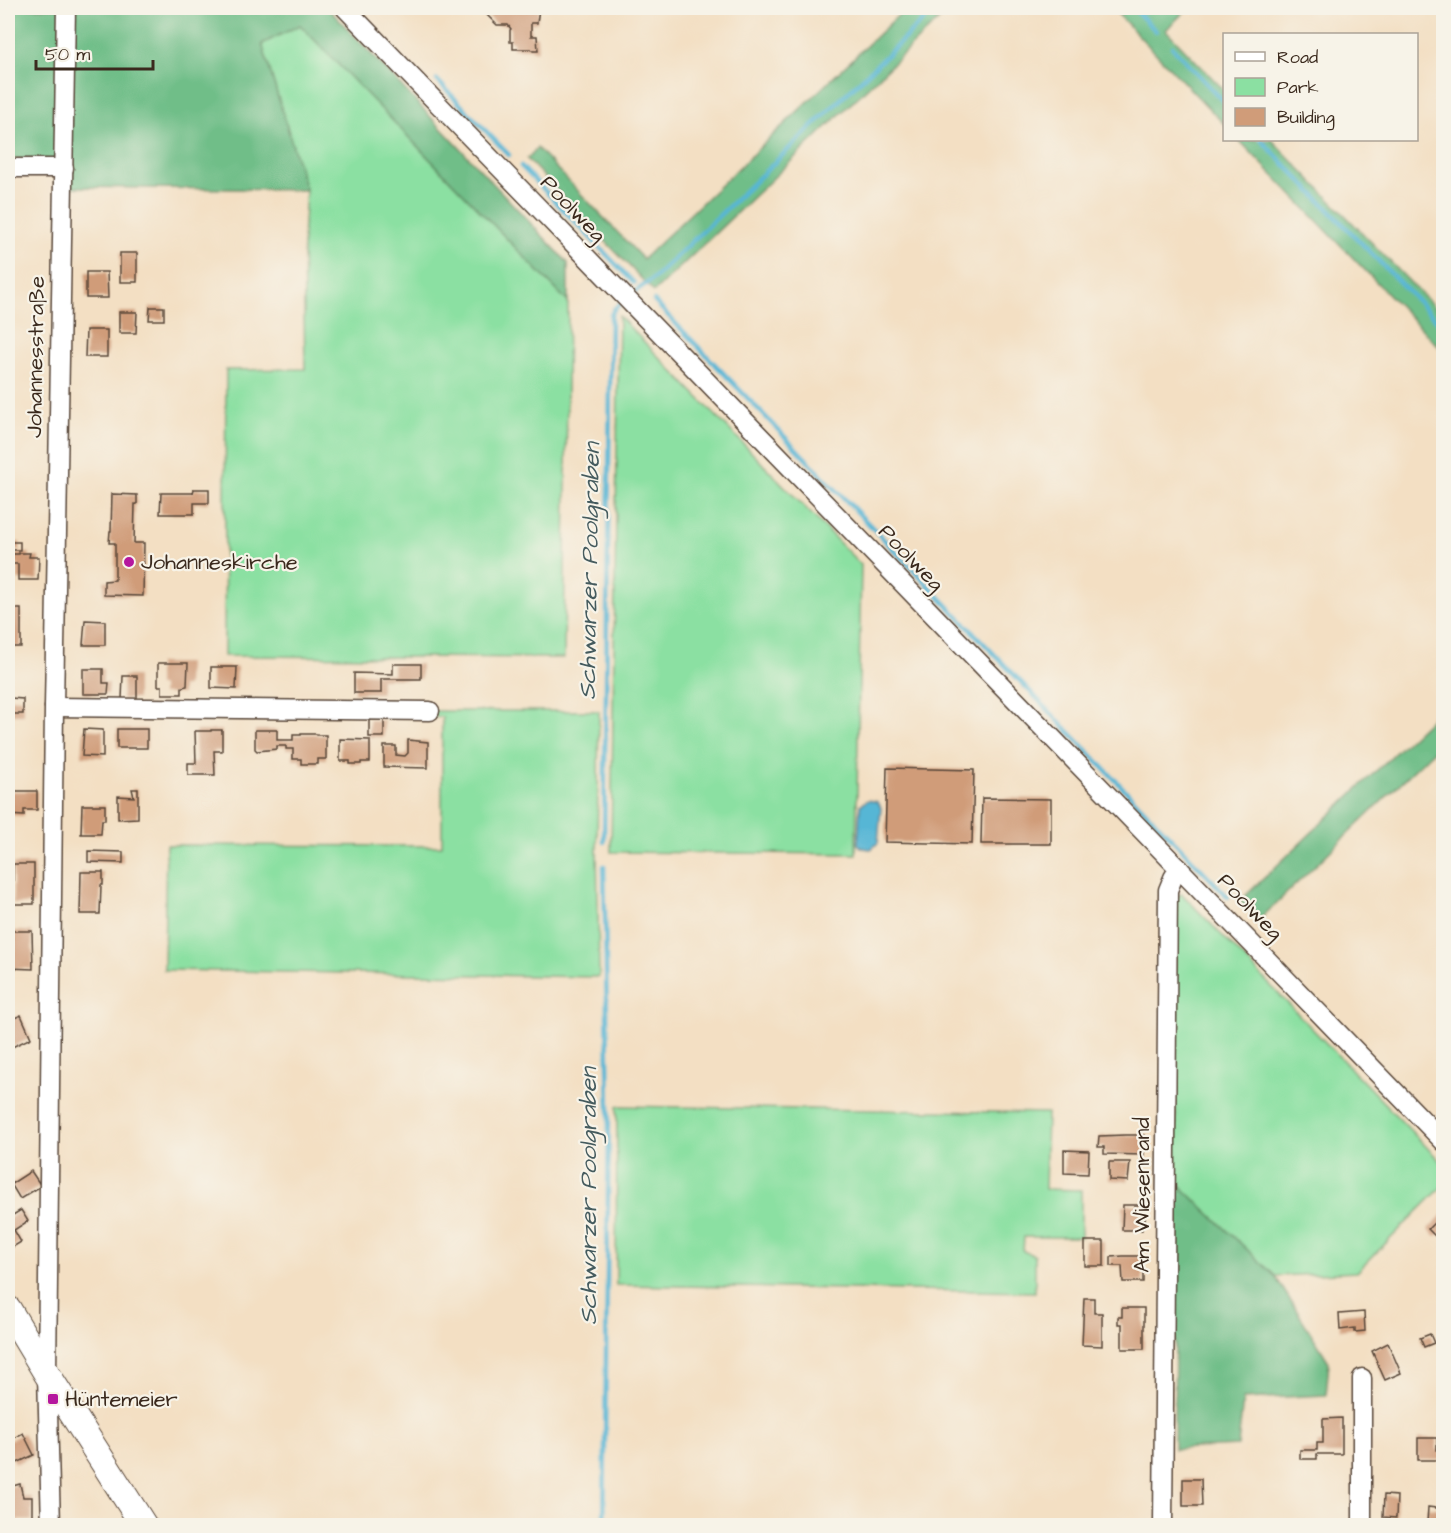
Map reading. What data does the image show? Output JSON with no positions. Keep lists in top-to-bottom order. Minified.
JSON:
{"streets":{"street":["Poolweg","Johannesstraße","Am Wiesenrand"]},"crossings":[["Poolweg","Am Wiesenrand"]],"water":["Schwarzer Poolgraben"],"places":{"other":["Johanneskirche"],"transit":["Hüntemeier"]},"legend":["Road","Park","Building"],"scale_bar":"50 m"}
